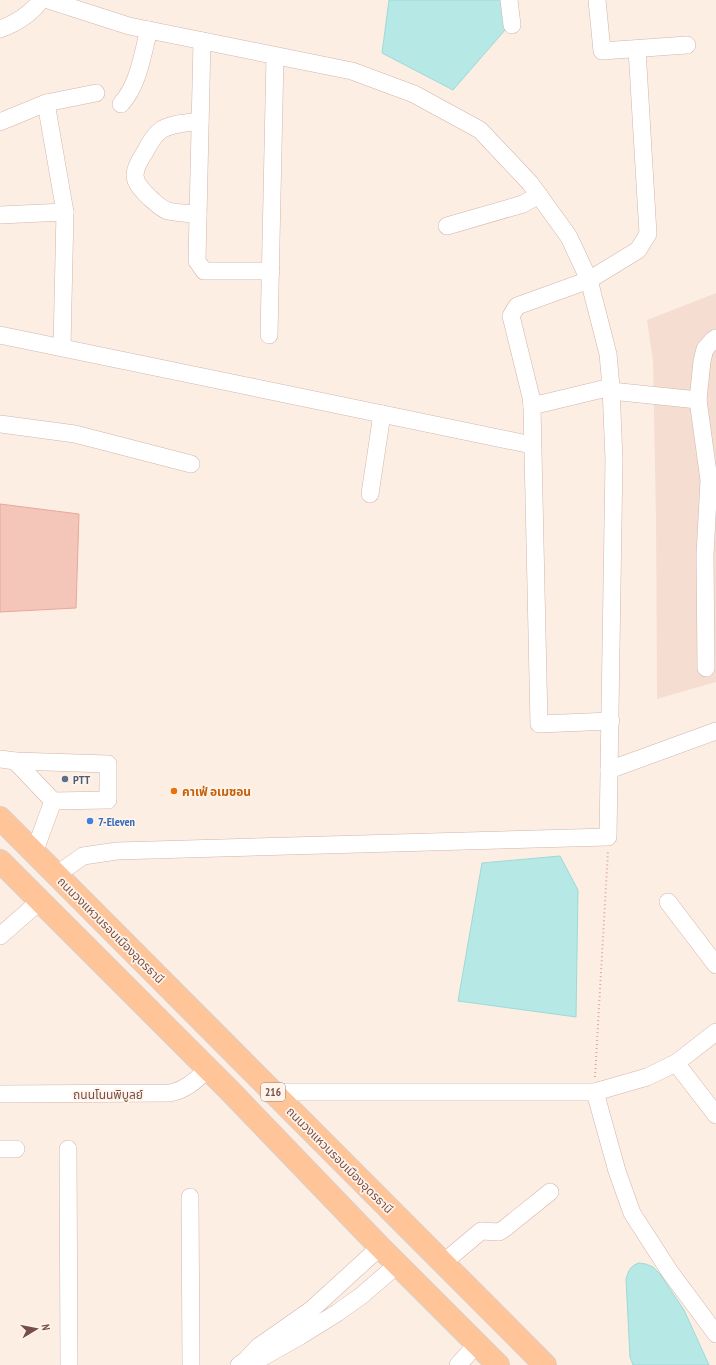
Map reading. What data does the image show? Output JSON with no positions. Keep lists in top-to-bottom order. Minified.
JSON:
{"streets":{"main road":["ถนนวงแหวนรอบเมืองอุดรธานี","216"],"street":["ถนนโนนพิบูลย์"]},"crossings":[["216","ถนนโนนพิบูลย์"]],"places":["PTT","คาเฟ่ อเมซอน","7-Eleven"],"north":"right"}
